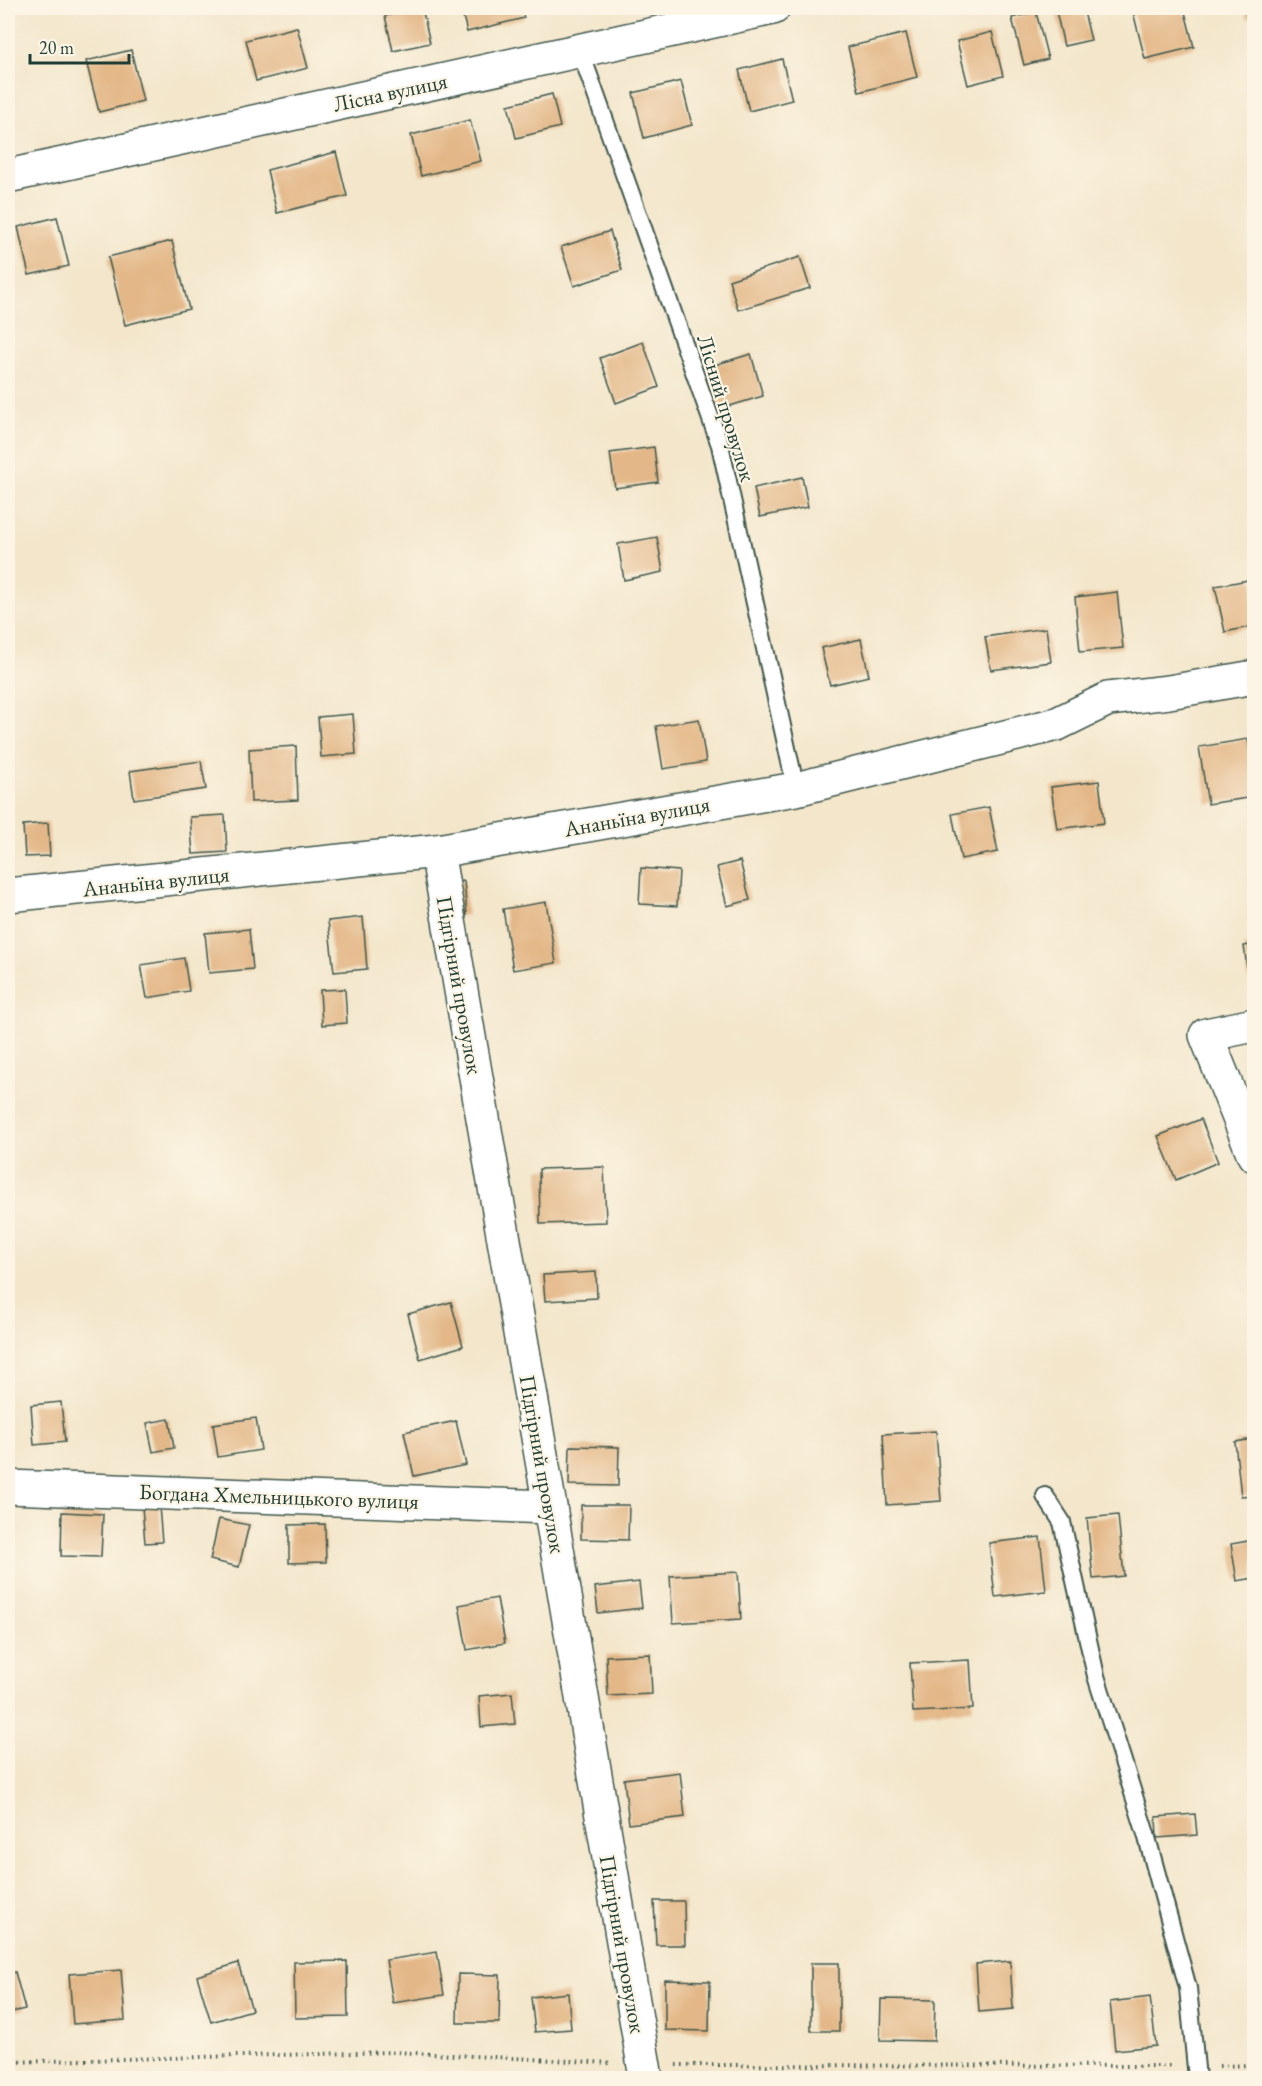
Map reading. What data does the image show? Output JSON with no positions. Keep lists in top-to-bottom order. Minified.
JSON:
{"streets":{"street":["Лісна вулиця","Ананьїна вулиця","Підгірний провулок","Богдана Хмельницького вулиця"],"lane":["Лісний провулок"]},"crossings":[["Лісна вулиця","Лісний провулок"],["Лісний провулок","Ананьїна вулиця"],["Ананьїна вулиця","Підгірний провулок"],["Підгірний провулок","Богдана Хмельницького вулиця"]],"scale_bar":"20 m"}
